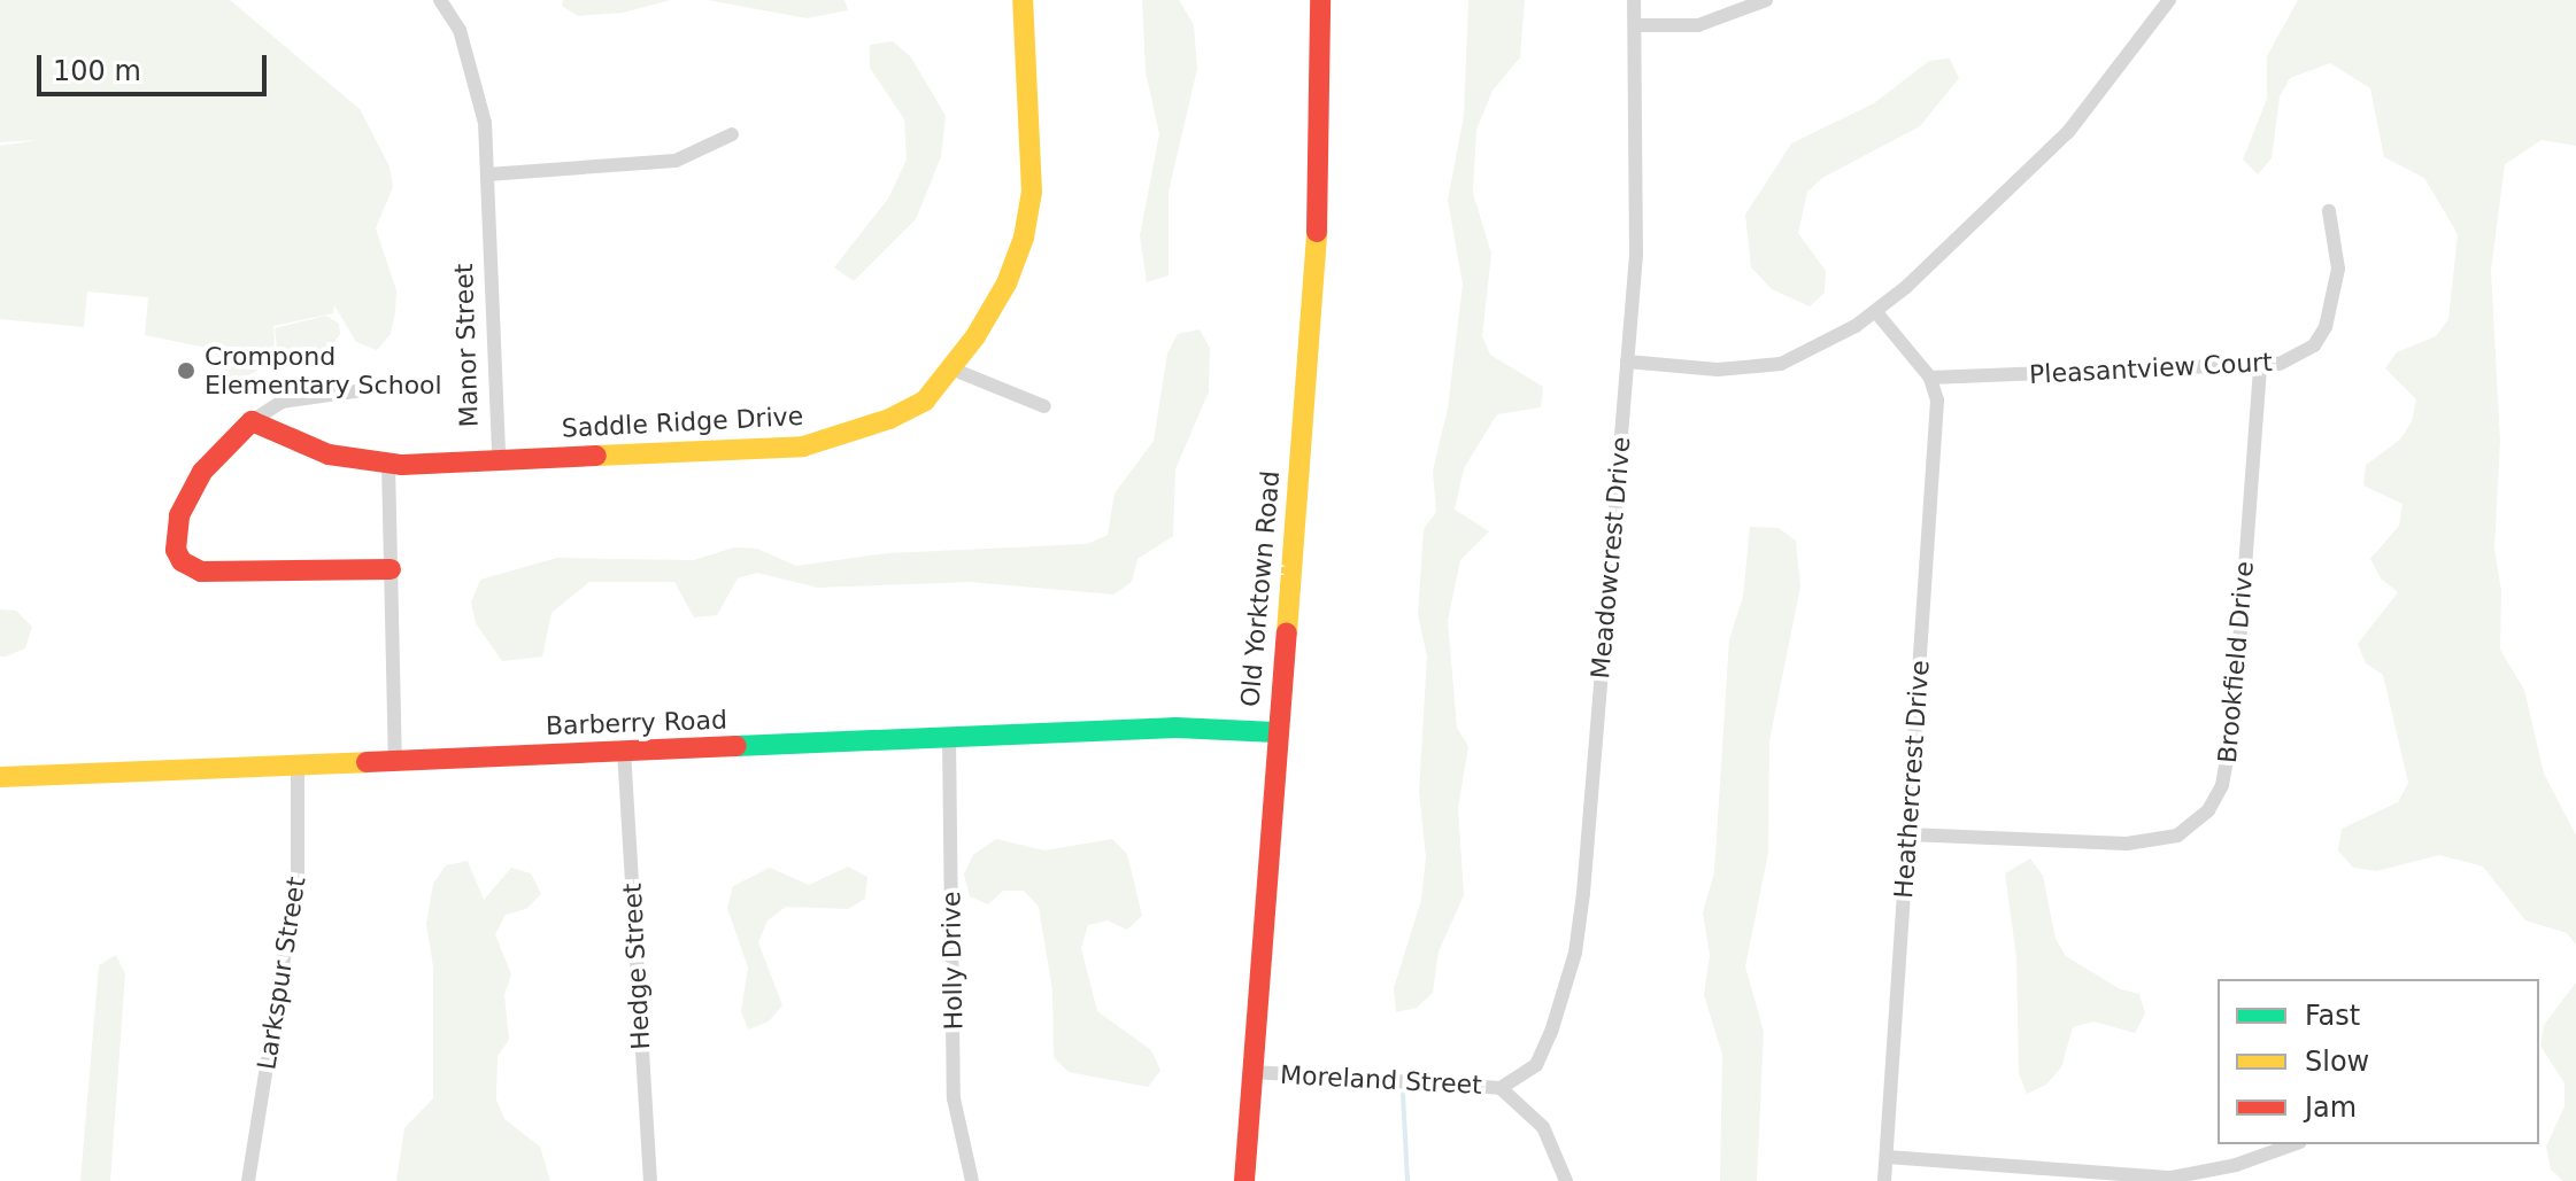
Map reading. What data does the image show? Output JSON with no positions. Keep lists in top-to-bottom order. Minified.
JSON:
{"streets":{"street":["Manor Street","Pleasantview Court","Saddle Ridge Drive","Meadowcrest Drive","Old Yorktown Road","Brookfield Drive","Barberry Road","Heathercrest Drive","Holly Drive","Hedge Street","Larkspur Street","Moreland Street"]},"crossings":[["Manor Street","Saddle Ridge Drive"],["Pleasantview Court","Brookfield Drive"],["Pleasantview Court","Heathercrest Drive"],["Meadowcrest Drive","Moreland Street"],["Old Yorktown Road","Barberry Road"],["Old Yorktown Road","Moreland Street"],["Brookfield Drive","Heathercrest Drive"],["Barberry Road","Holly Drive"],["Barberry Road","Hedge Street"],["Barberry Road","Larkspur Street"]],"places":["Crompond Elementary School"],"legend":["Fast","Slow","Jam"],"scale_bar":"100 m"}
